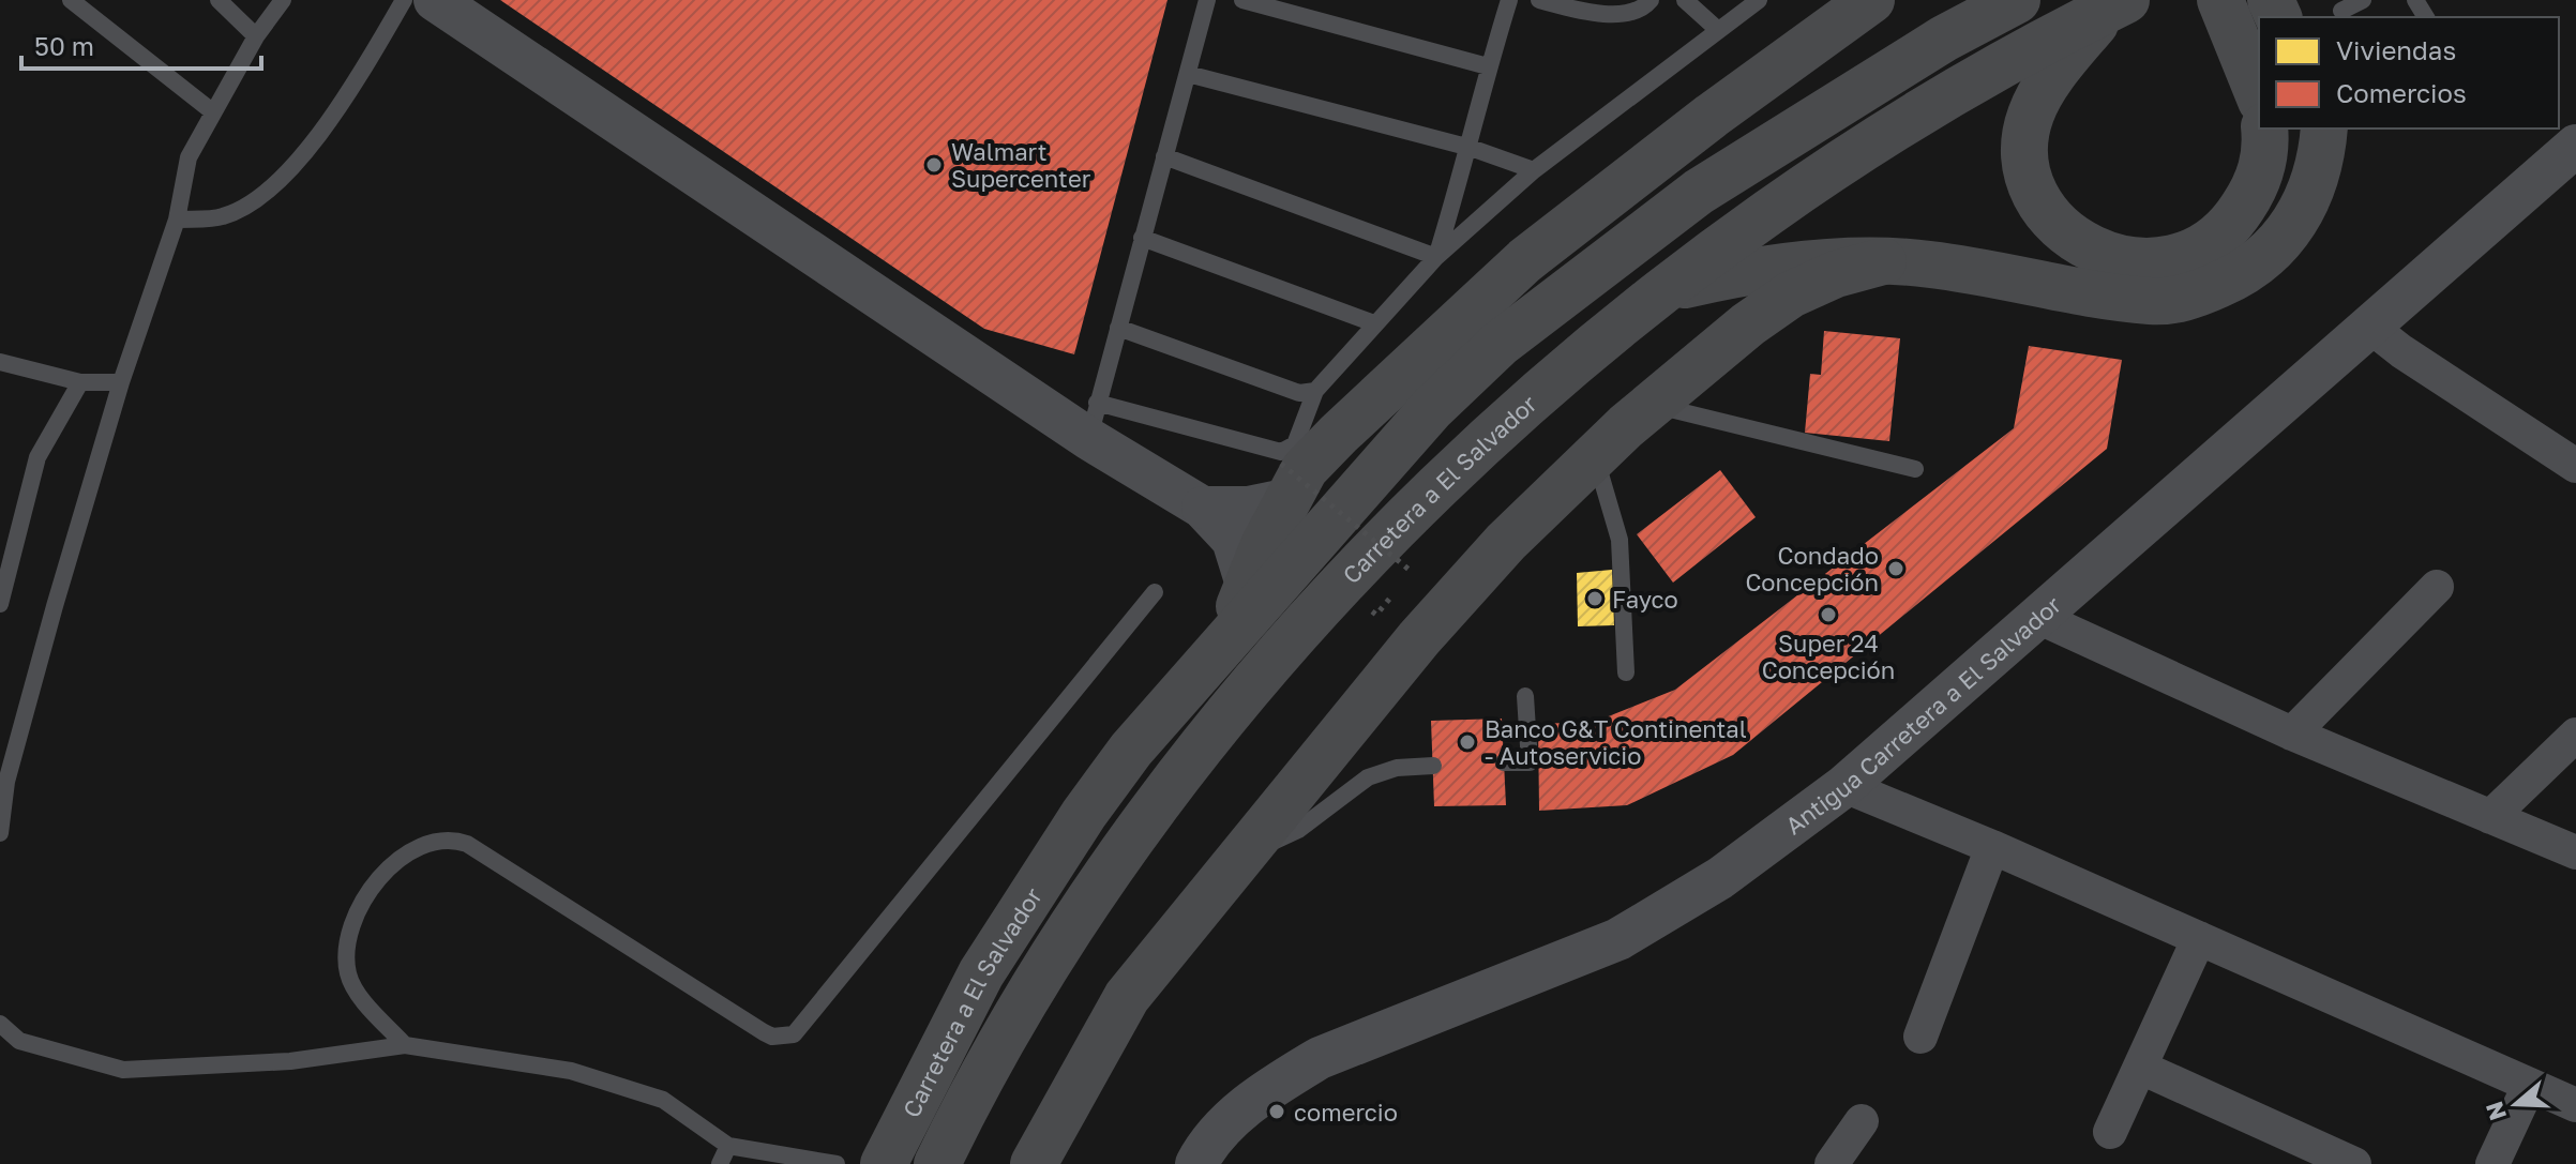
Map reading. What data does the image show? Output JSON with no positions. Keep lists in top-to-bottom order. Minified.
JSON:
{"streets":{"highway":["Carretera a El Salvador"],"street":["Antigua Carretera a El Salvador"]},"places":["Walmart Supercenter","Condado Concepción","Fayco","Super 24 Concepción","Banco G&T Continental - Autoservicio","comercio"],"legend":["Viviendas","Comercios"],"scale_bar":"50 m","north":"left"}
